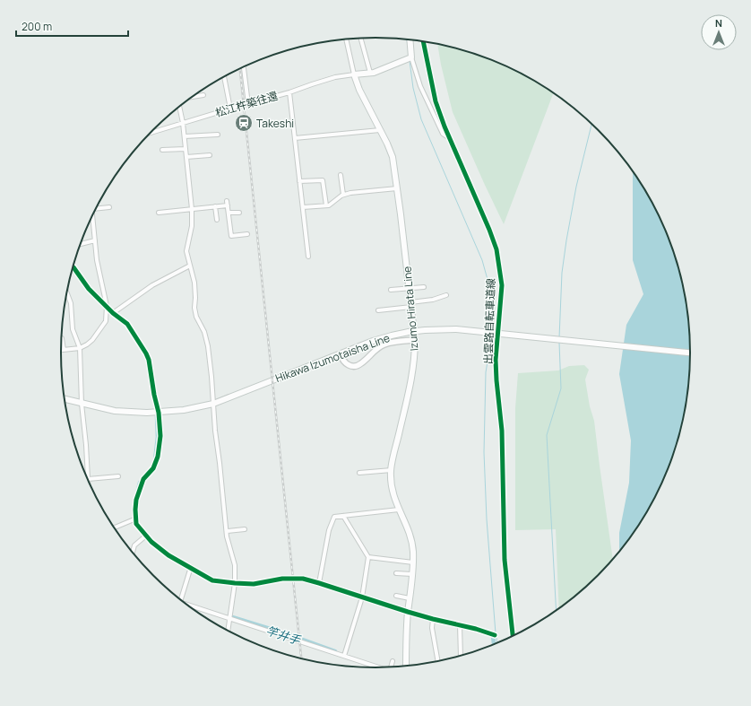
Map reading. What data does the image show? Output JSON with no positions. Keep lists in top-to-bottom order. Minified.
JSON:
{"streets":{"main road":["Izumo Hirata Line","Hikawa Izumotaisha Line"],"street":["松江杵築往還"],"cycle path":["出雲路自転車道線"]},"crossings":[["松江杵築往還","Izumo Hirata Line"]],"water":["竿井手"],"places":{"station":["Takeshi"]},"scale_bar":"200 m","north":"top"}
